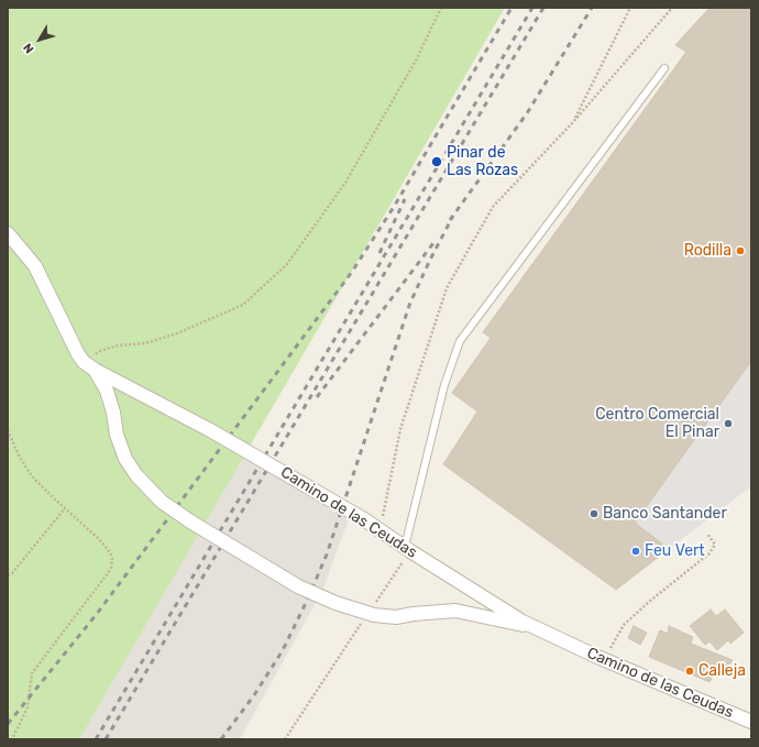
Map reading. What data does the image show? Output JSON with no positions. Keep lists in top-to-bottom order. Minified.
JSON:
{"streets":{"street":["Camino de las Ceudas"]},"places":["Pinar de Las Rozas","Rodilla","Centro Comercial El Pinar","Banco Santander","Feu Vert","Calleja"],"north":"bottom left"}
